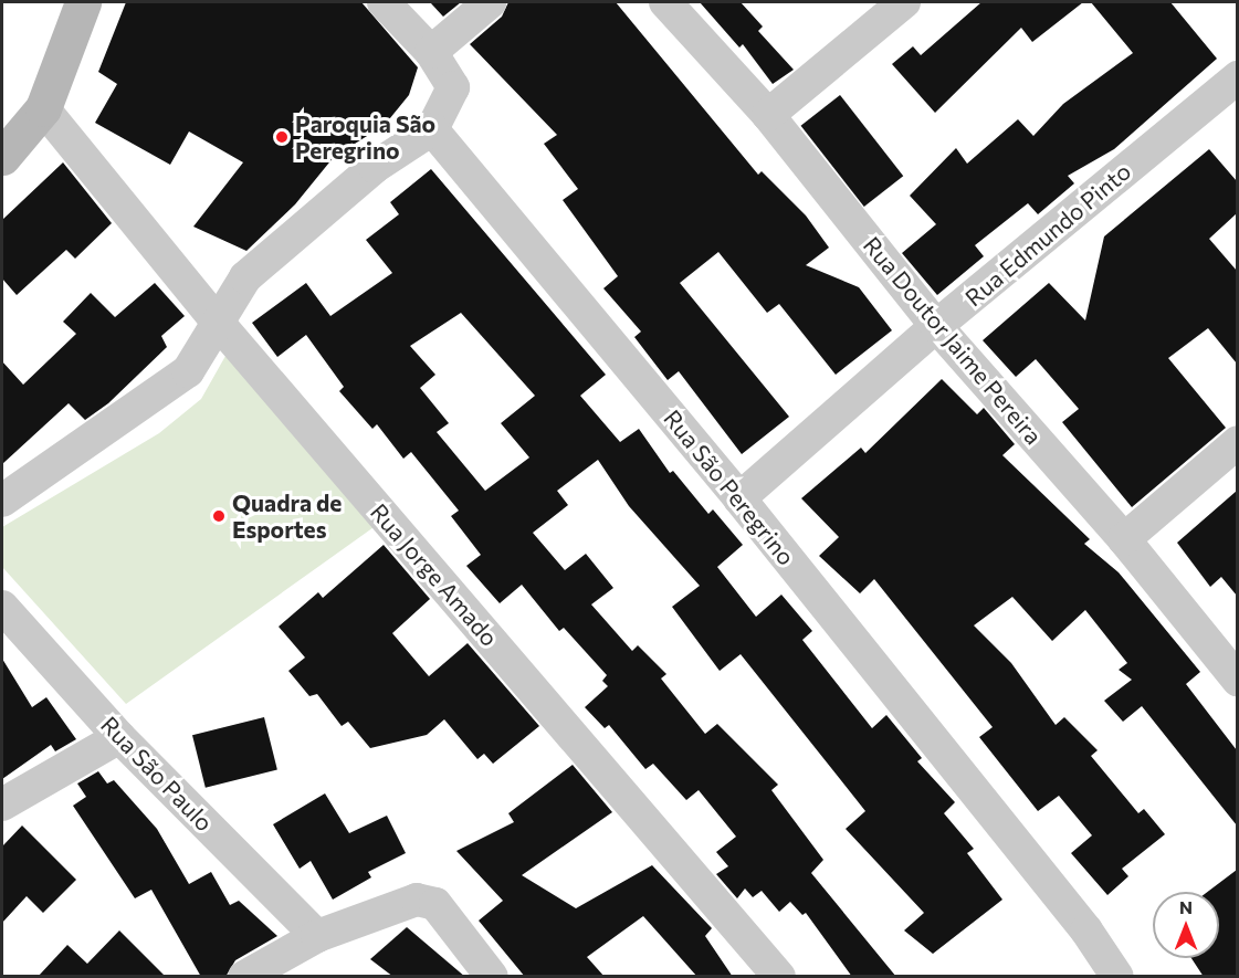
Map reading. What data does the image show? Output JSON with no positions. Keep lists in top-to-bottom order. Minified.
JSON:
{"streets":{"street":["Rua Edmundo Pinto","Rua Doutor Jaime Pereira","Rua São Peregrino","Rua Jorge Amado","Rua São Paulo"]},"crossings":[["Rua Edmundo Pinto","Rua Doutor Jaime Pereira"],["Rua Edmundo Pinto","Rua São Peregrino"]],"places":["Paroquia São Peregrino","Quadra de Esportes"],"north":"top"}
